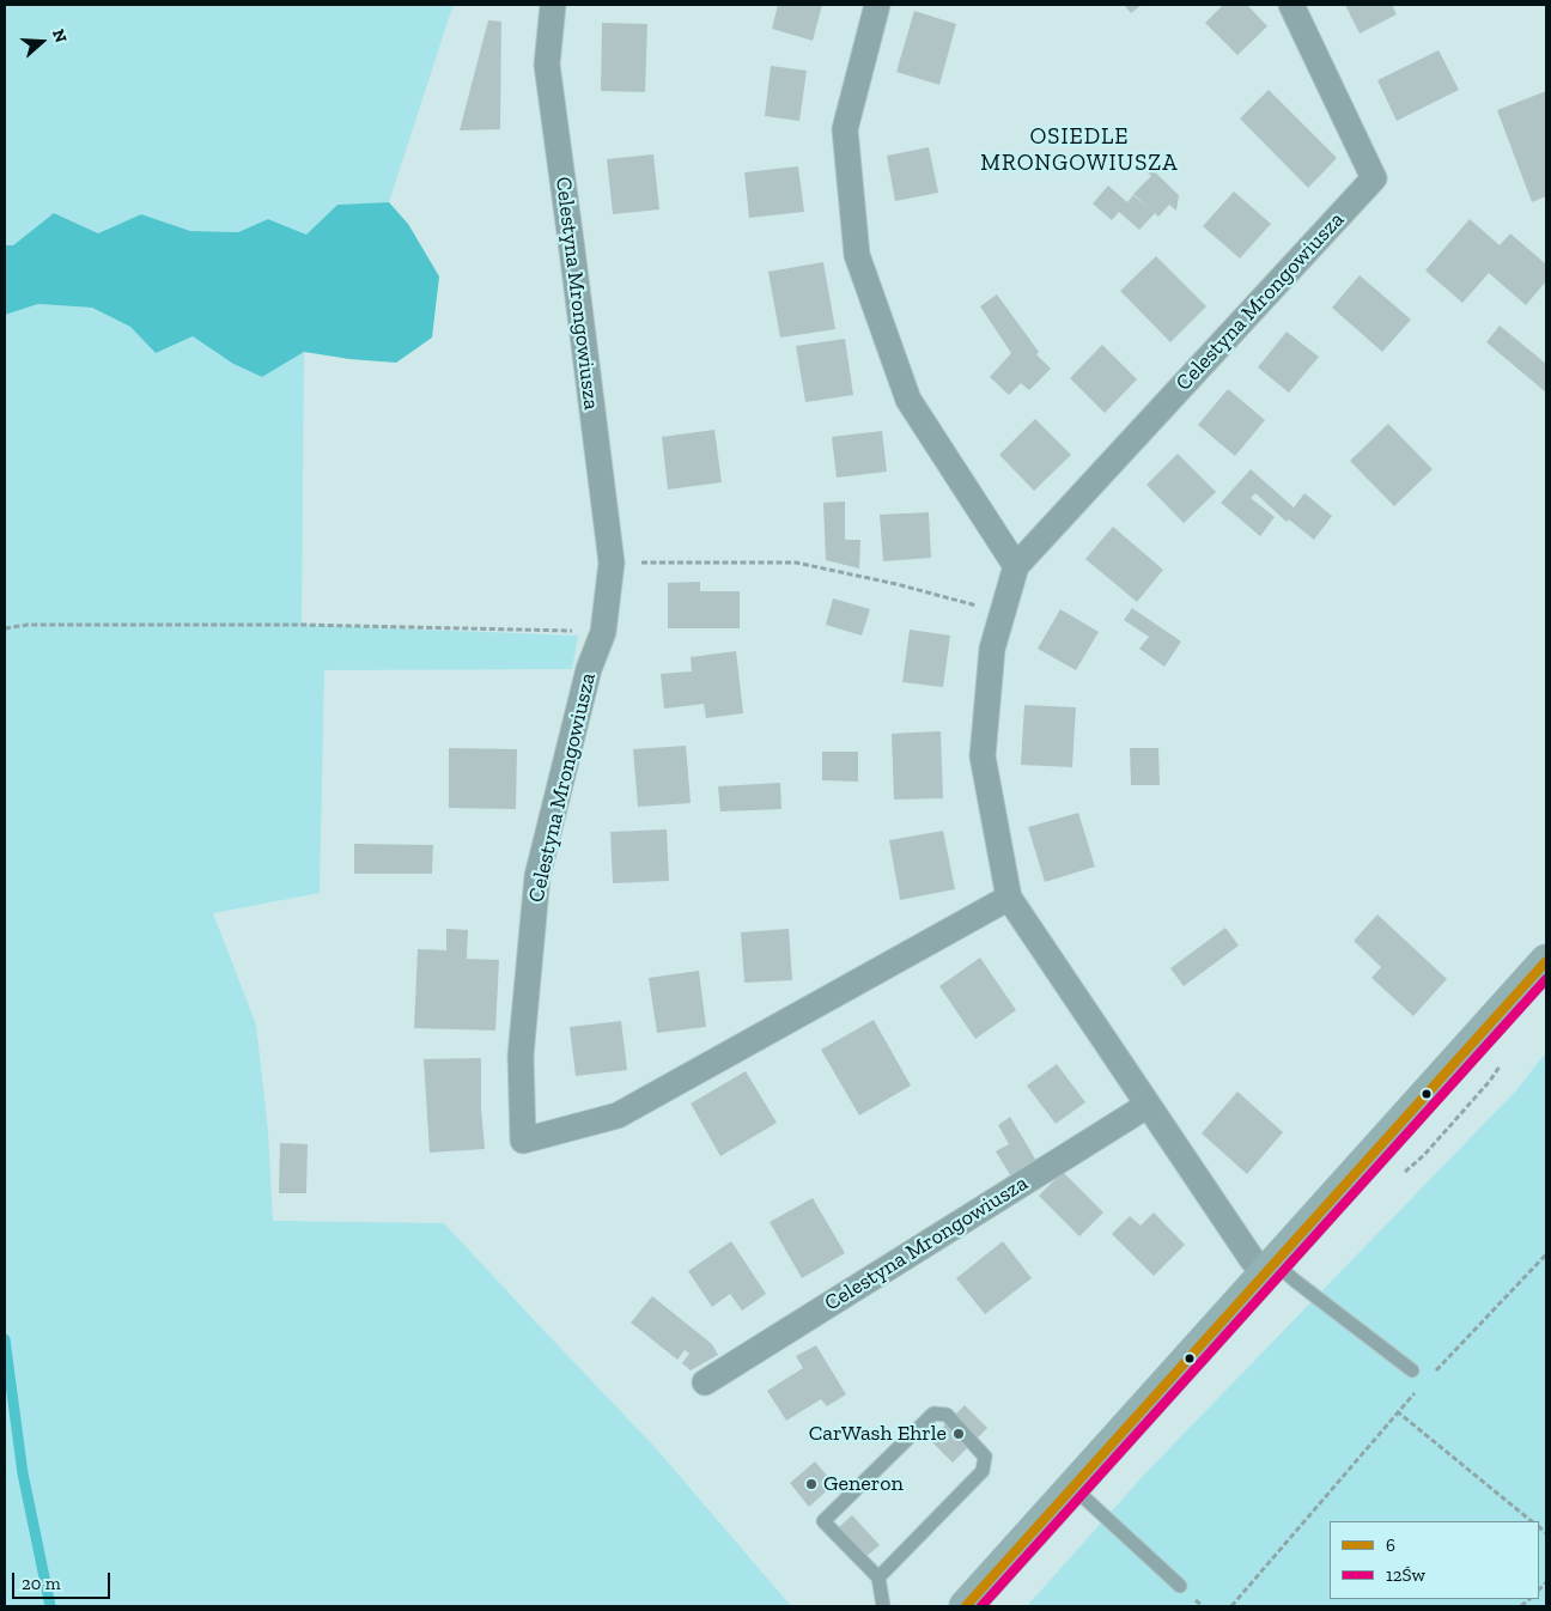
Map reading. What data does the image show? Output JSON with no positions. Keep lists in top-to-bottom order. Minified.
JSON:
{"streets":{"street":["Celestyna Mrongowiusza"]},"districts":["OSIEDLE MRONGOWIUSZA"],"places":["CarWash Ehrle","Generon"],"lines":["transit line 6","transit line 12Św"],"legend":["6","12Św"],"scale_bar":"20 m","north":"right"}
